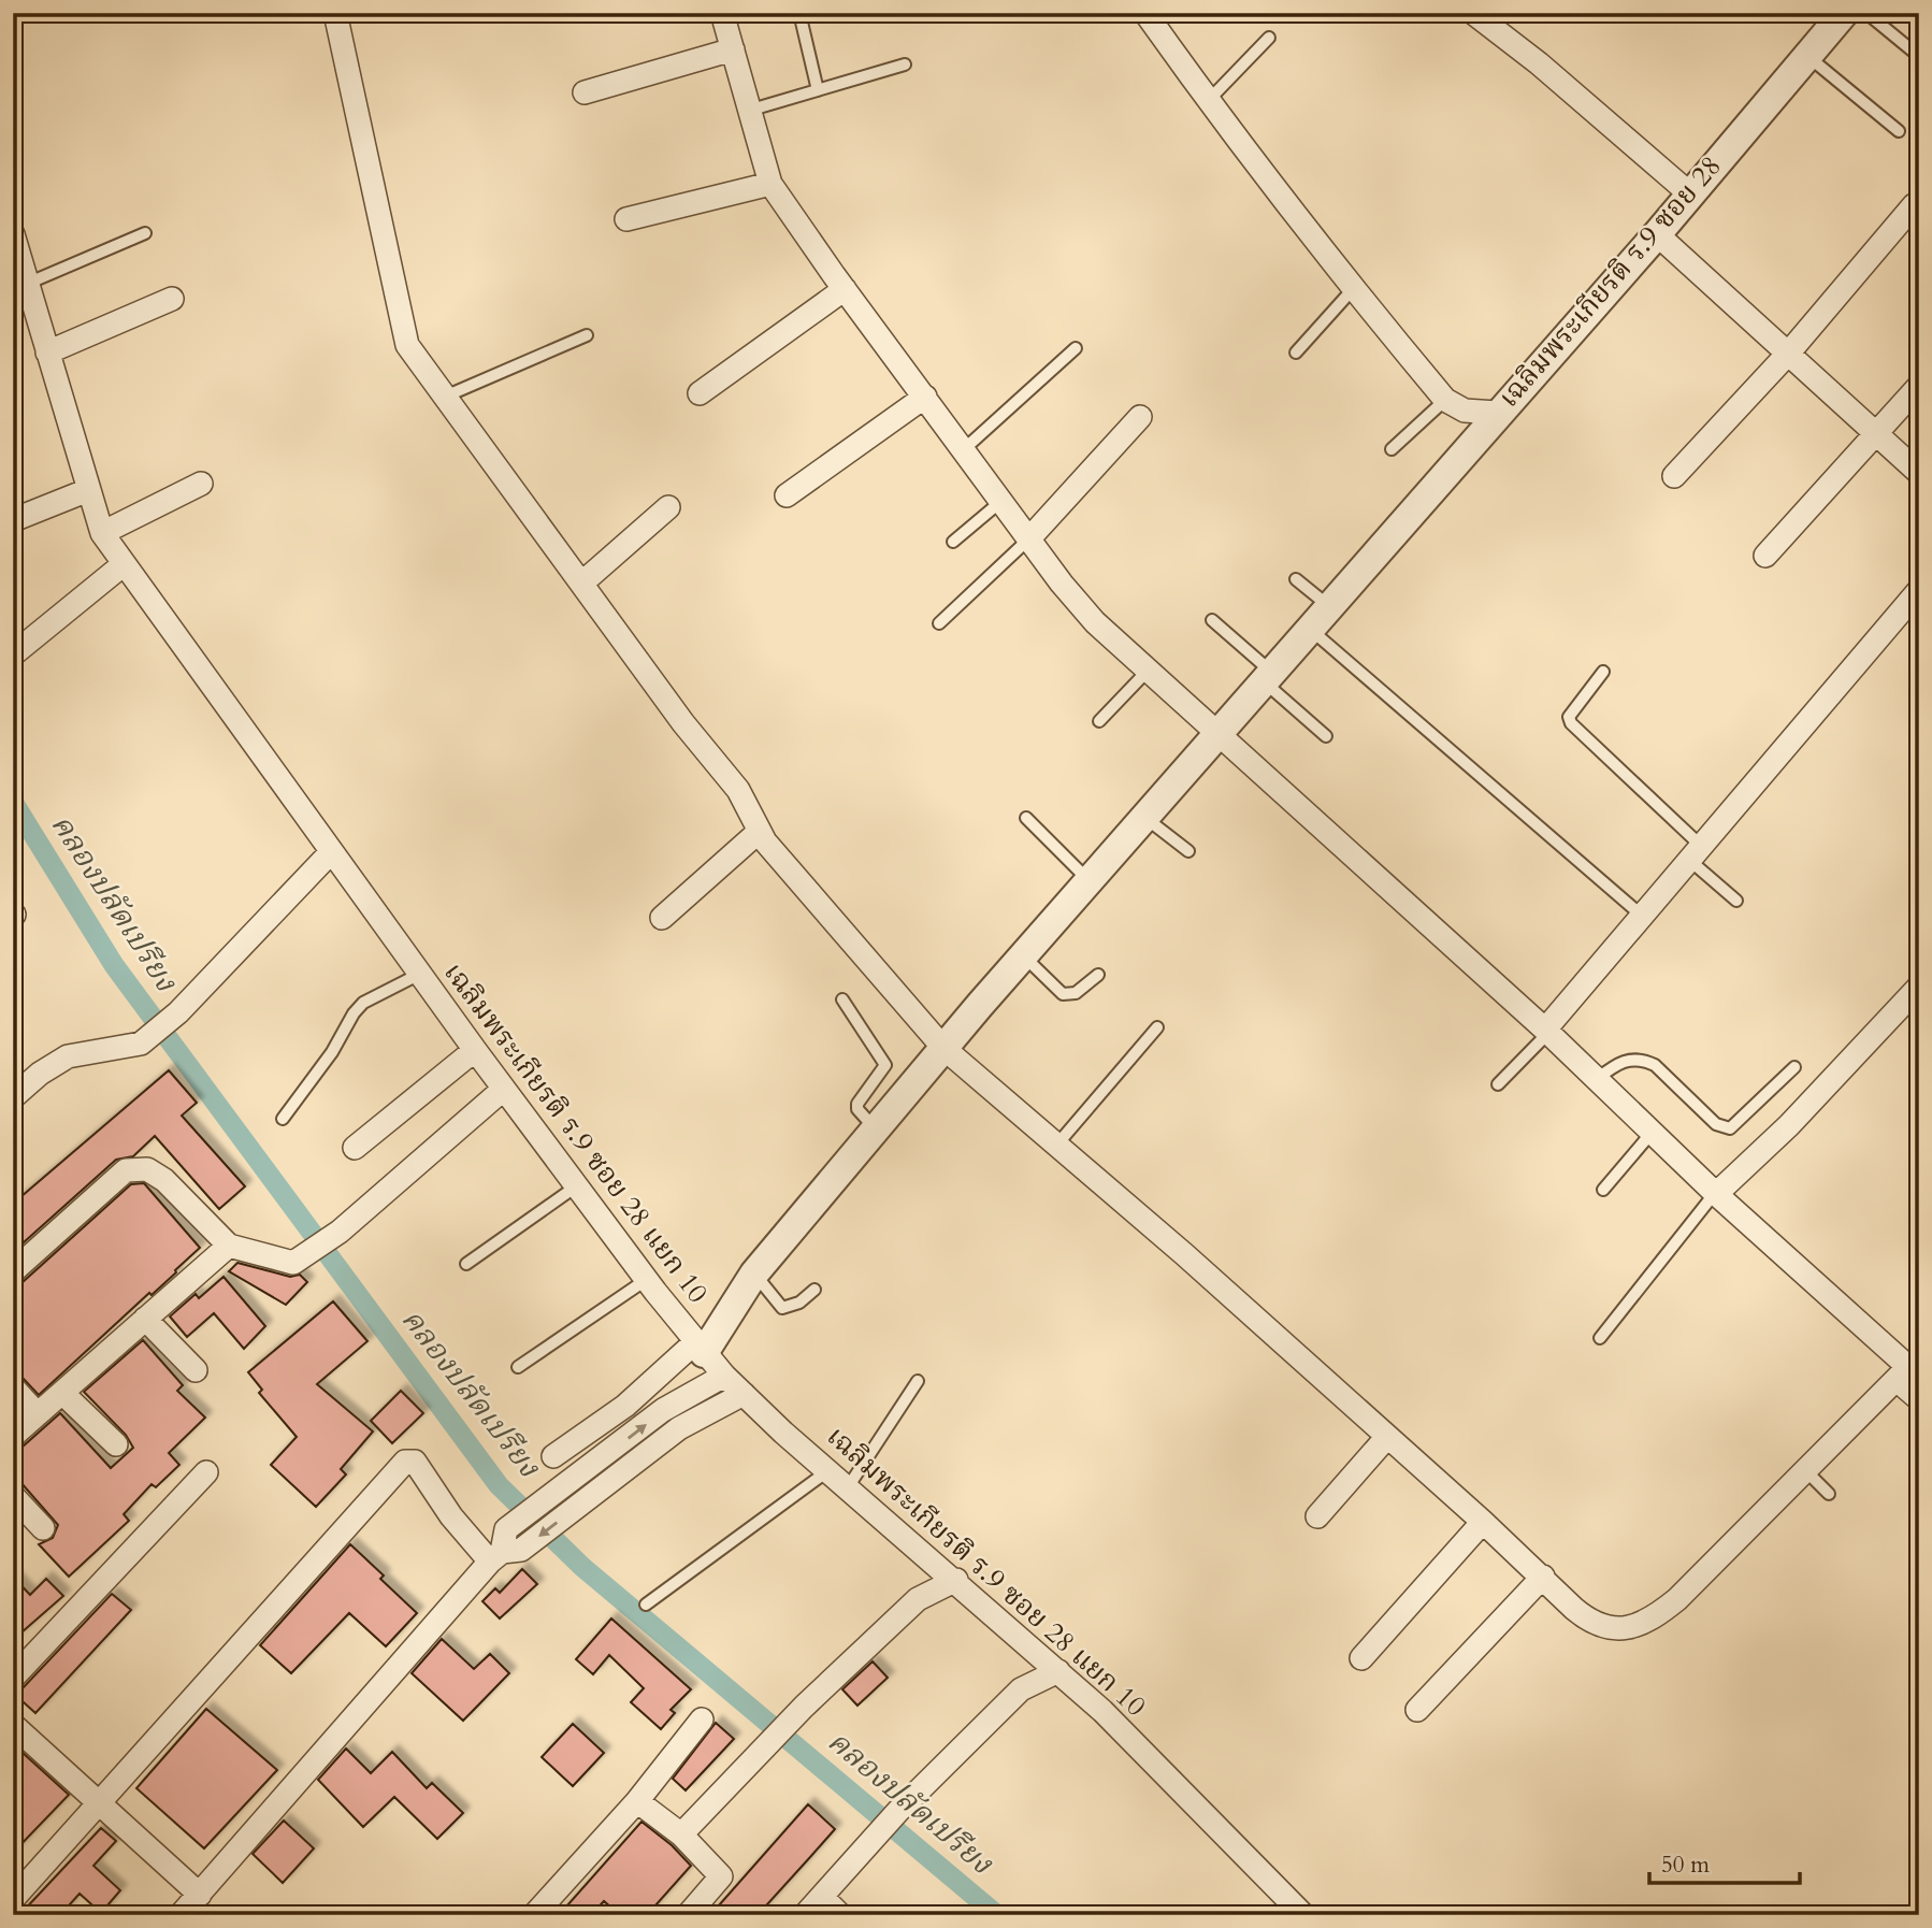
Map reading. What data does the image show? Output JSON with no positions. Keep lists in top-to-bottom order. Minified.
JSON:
{"streets":{"street":["เฉลิมพระเกียรติ ร.9 ซอย 28","เฉลิมพระเกียรติ ร.9 ซอย 28 แยก 10"]},"water":["คลองปลัดเปรียง"],"scale_bar":"50 m"}
